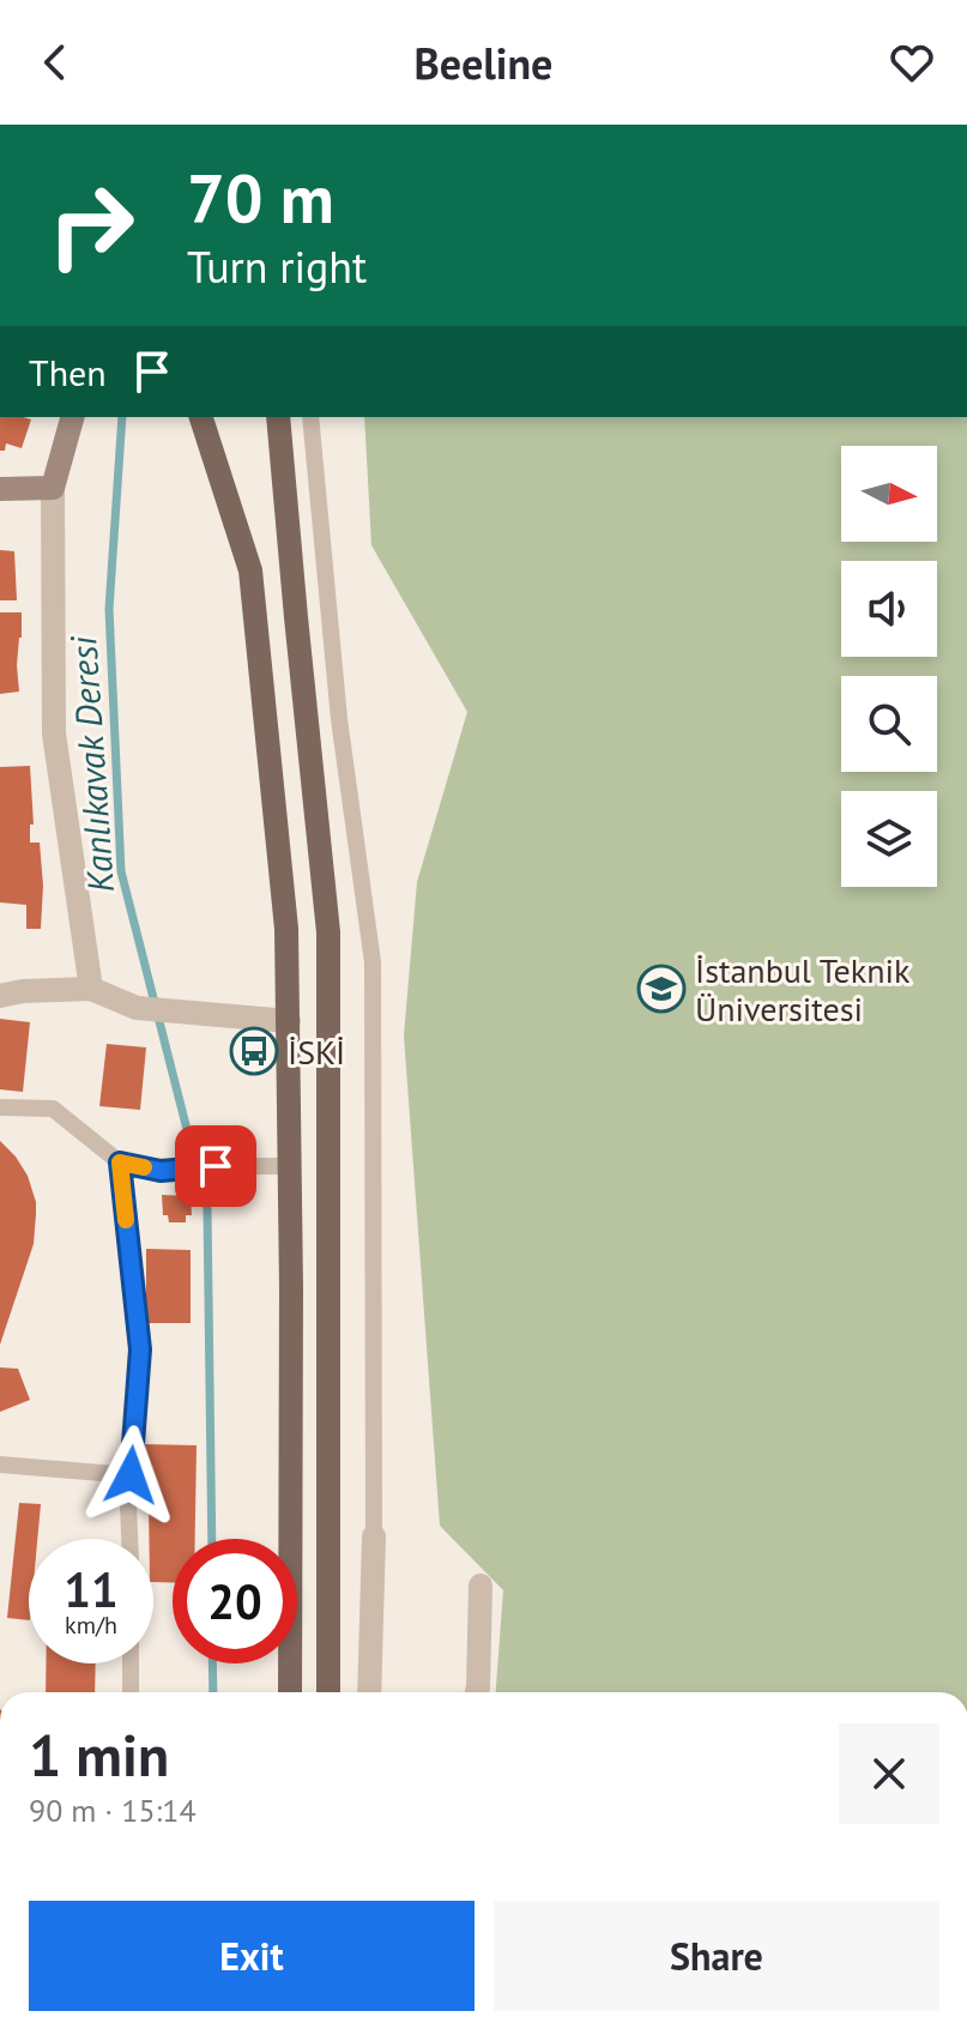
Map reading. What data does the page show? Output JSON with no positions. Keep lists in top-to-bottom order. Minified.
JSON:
{"water":["Kanlıkavak Deresi"],"places":{"school or university":["İstanbul Teknik Üniversitesi"],"bus stop":["İSKİ"]},"north":"right","page":{"header":"Beeline","turn":["70 m","Turn right"],"then":"Then","speed":"11 km/h","limit":"20","heading":["1 min","90 m · 15:14"],"buttons":["Exit","Share"]}}
